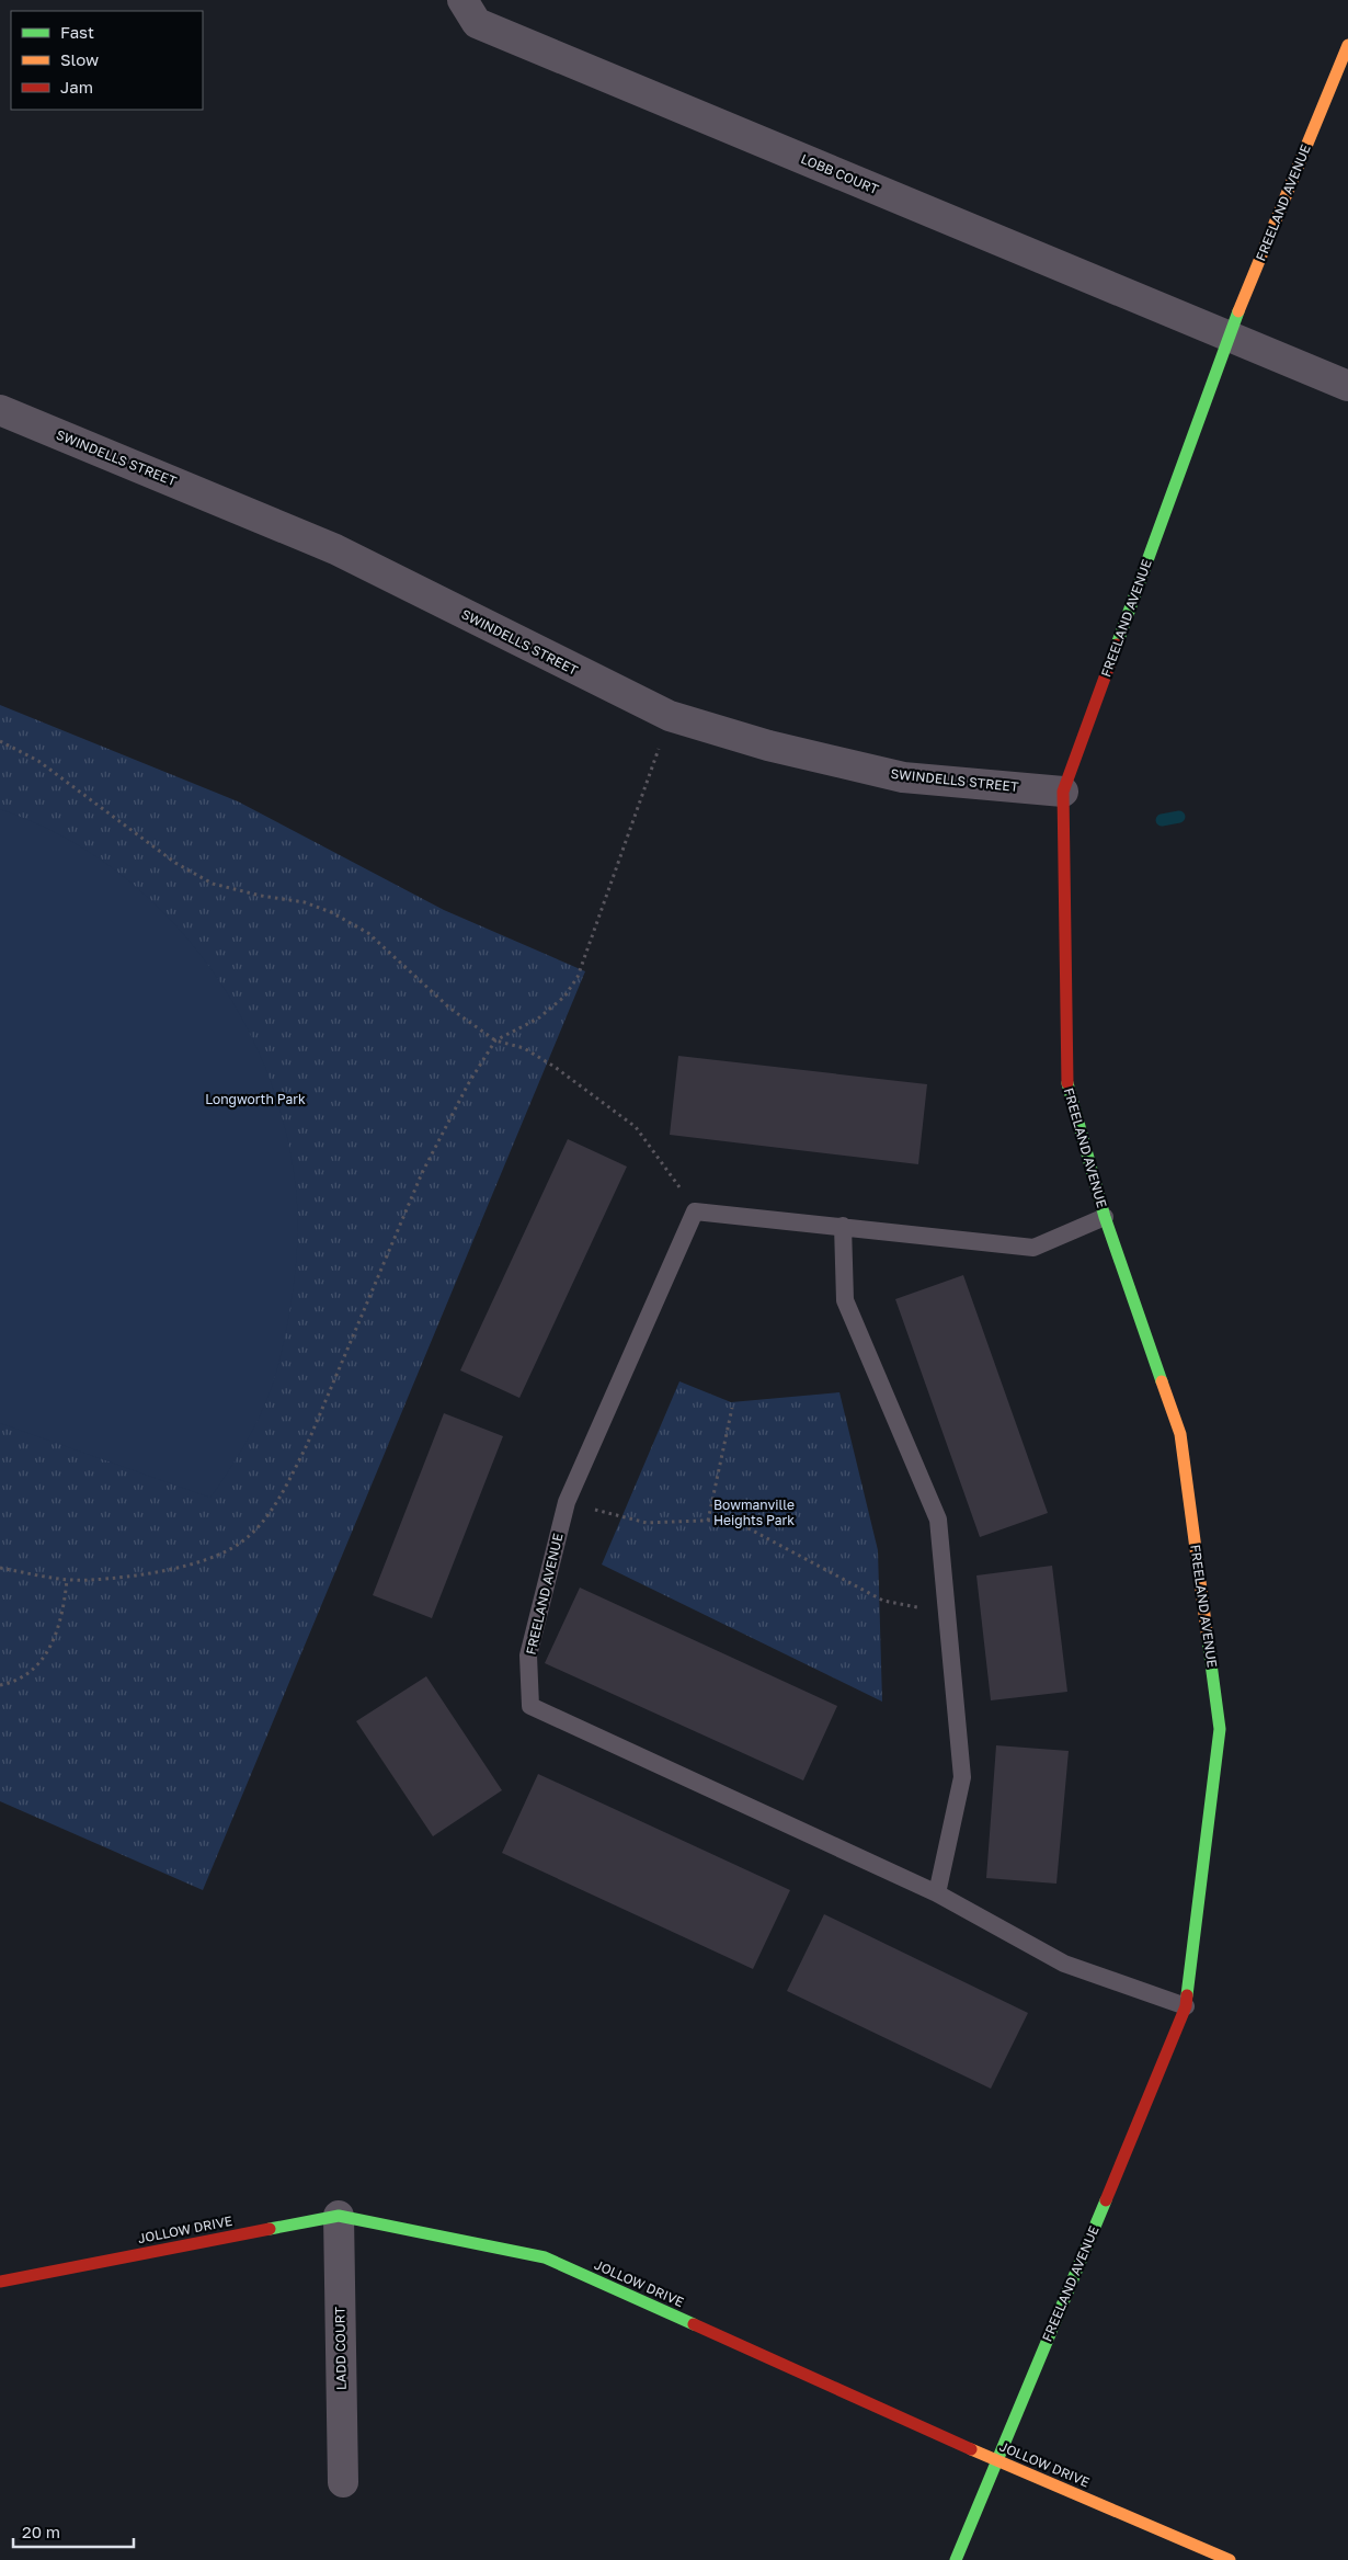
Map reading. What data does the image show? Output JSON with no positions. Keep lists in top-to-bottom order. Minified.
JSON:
{"streets":{"street":["LOBB COURT","FREELAND AVENUE","SWINDELLS STREET","JOLLOW DRIVE","LADD COURT"]},"crossings":[["LOBB COURT","FREELAND AVENUE"],["FREELAND AVENUE","SWINDELLS STREET"],["FREELAND AVENUE","JOLLOW DRIVE"],["JOLLOW DRIVE","LADD COURT"]],"parks":["Longworth Park","Bowmanville Heights Park"],"legend":["Fast","Slow","Jam"],"scale_bar":"20 m"}
